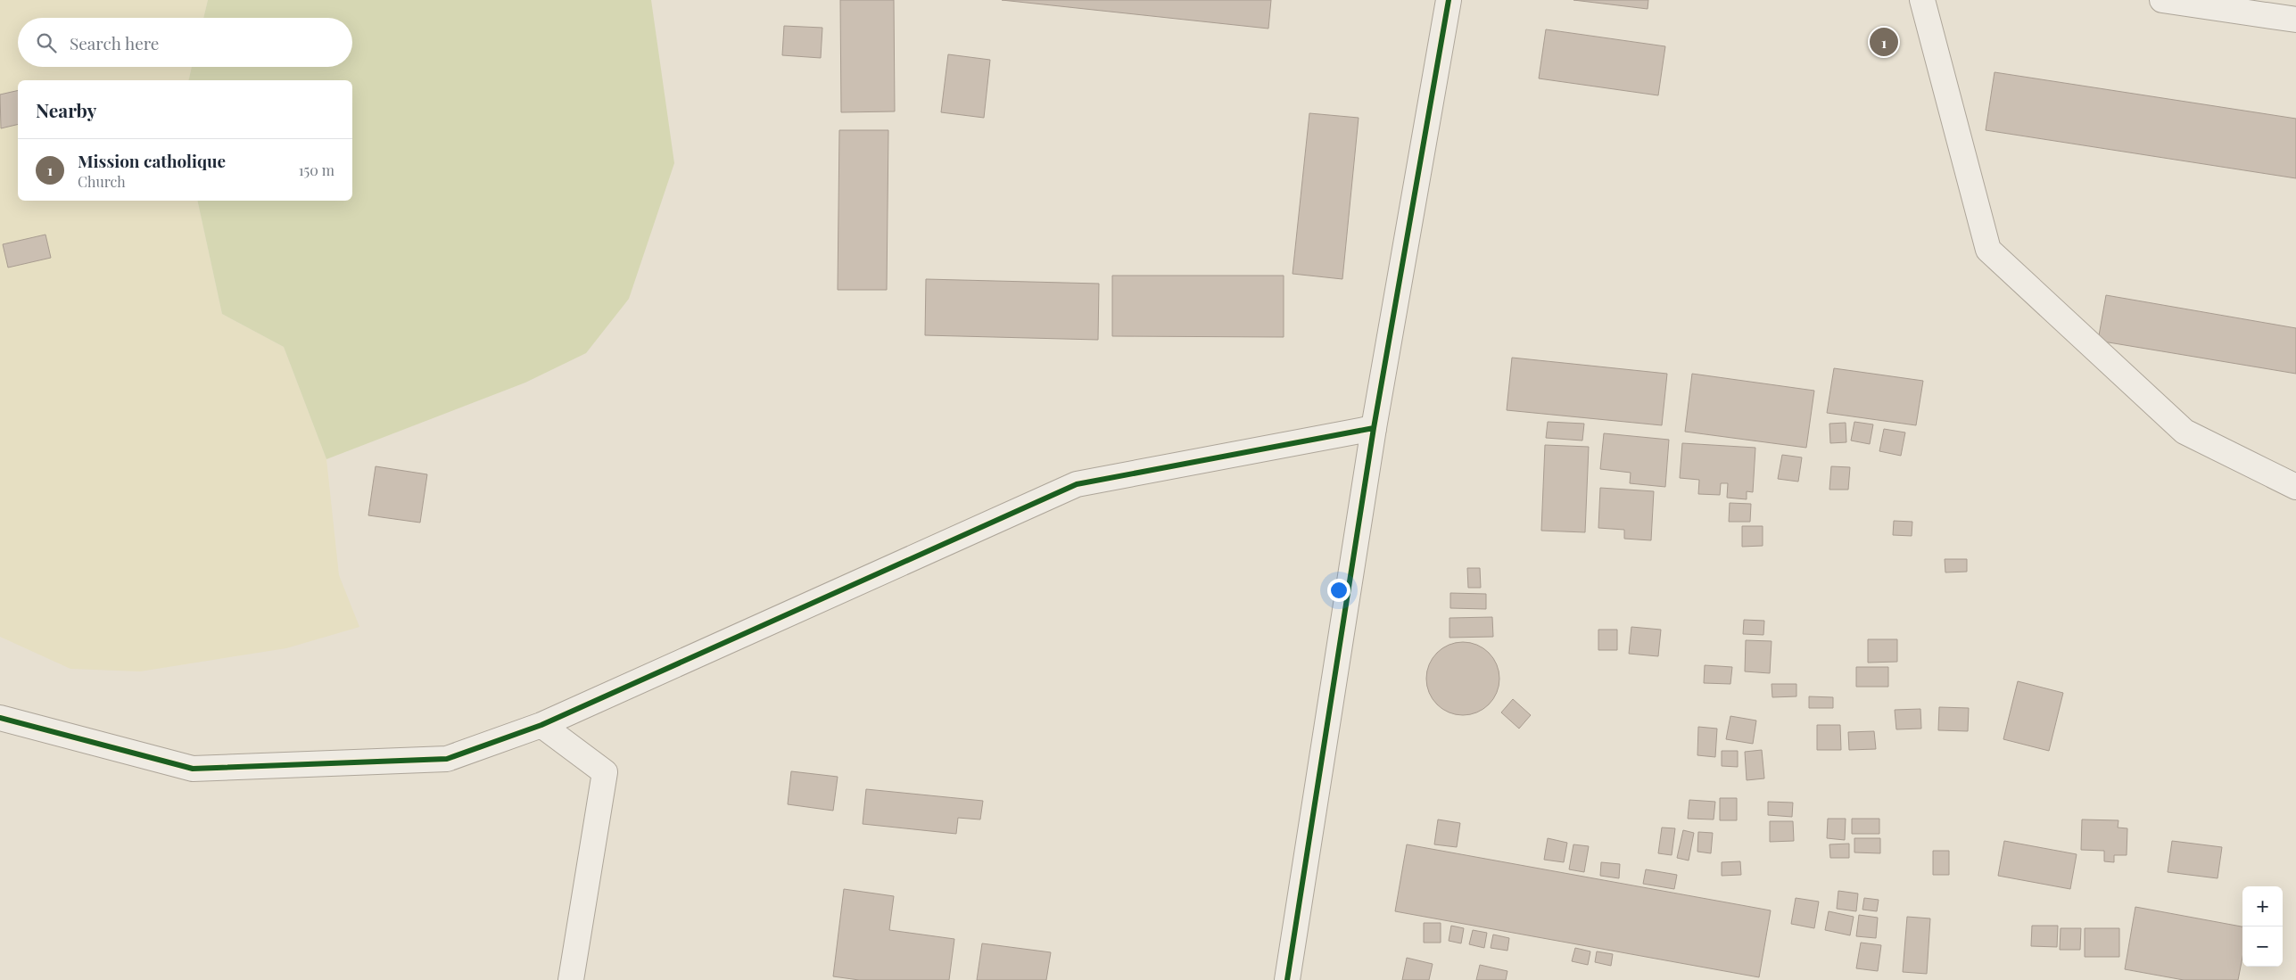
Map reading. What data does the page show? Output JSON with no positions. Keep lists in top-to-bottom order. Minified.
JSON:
{"page":{"search":"Search here","pins":"1","heading":"Nearby","list":[{"mark":"1","name":"Mission catholique","note":"Church","value":"150 m"}],"map_buttons":["+","−"]}}
